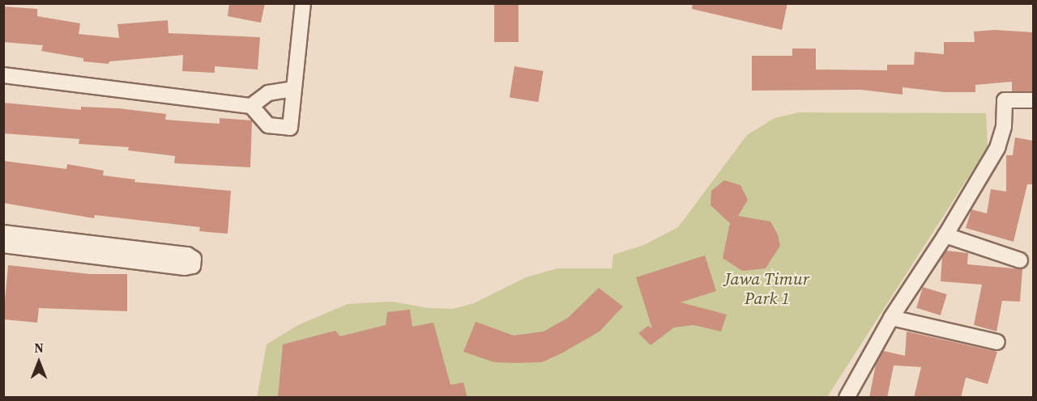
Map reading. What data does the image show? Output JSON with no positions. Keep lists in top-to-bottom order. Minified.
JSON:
{"parks":["Jawa Timur Park 1"],"north":"top"}
